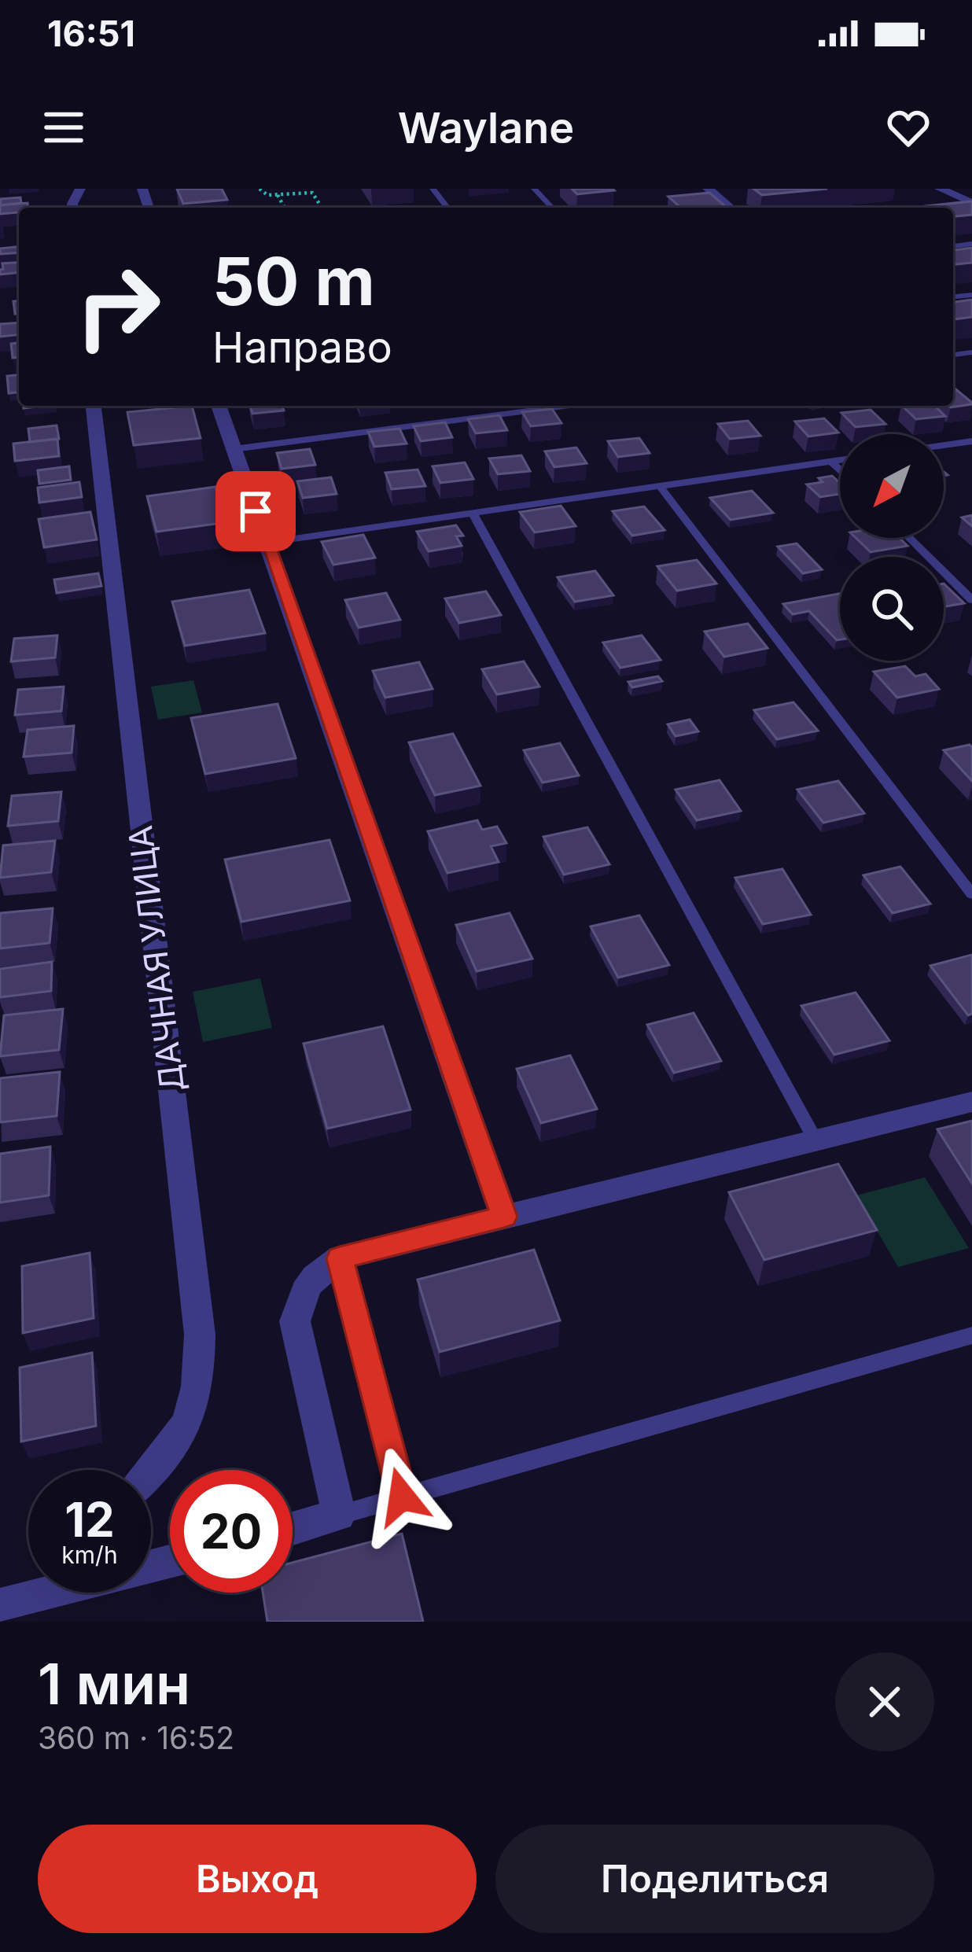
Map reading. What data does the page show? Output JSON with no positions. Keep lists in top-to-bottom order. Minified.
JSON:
{"streets":{"street":["ДАЧНАЯ УЛИЦА"]},"north":"bottom left","page":{"status":"16:51","header":"Waylane","turn":["50 m","Направо"],"speed":"12 km/h","limit":"20","heading":["1 мин","360 m · 16:52"],"buttons":["Выход","Поделиться"]}}
